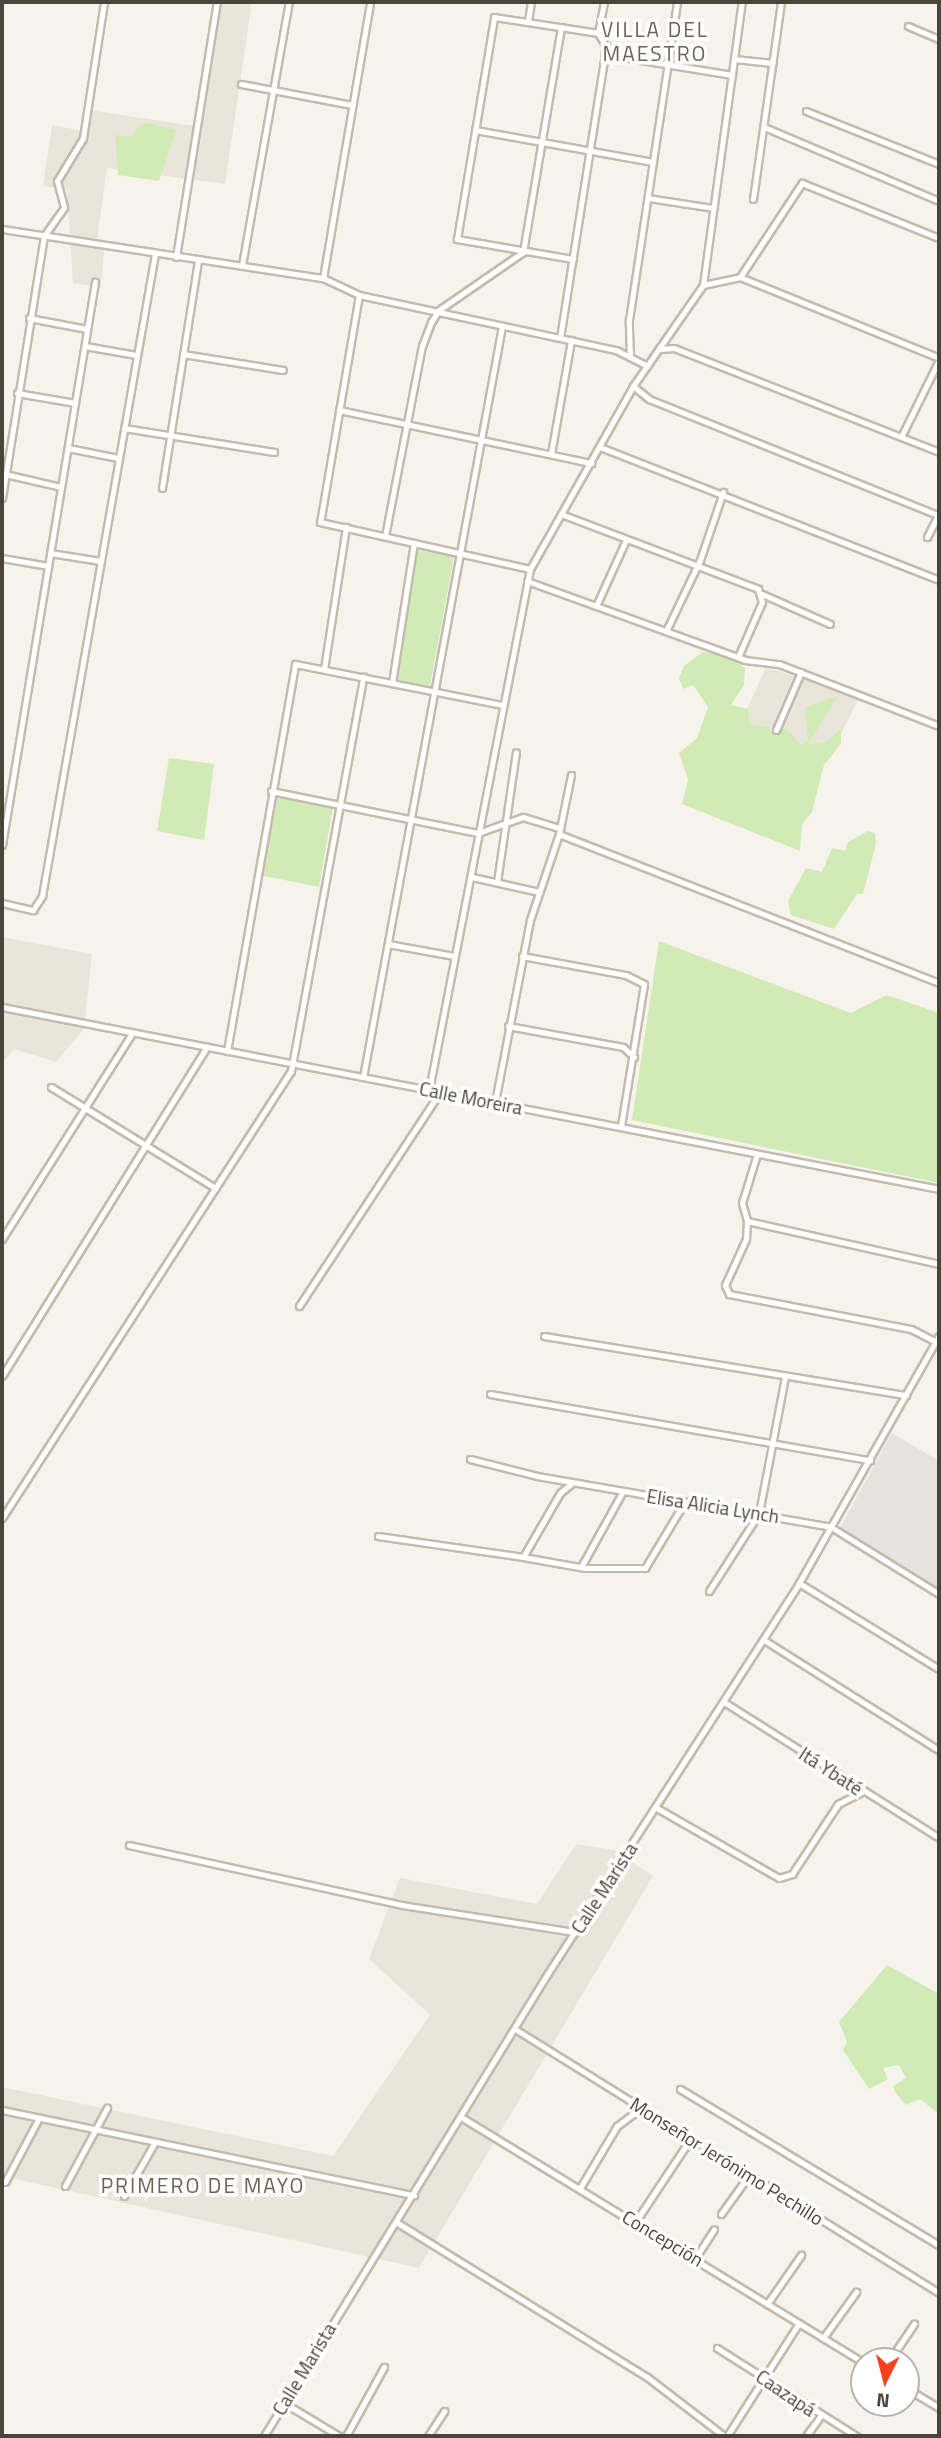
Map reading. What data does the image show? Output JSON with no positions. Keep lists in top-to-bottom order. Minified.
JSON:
{"streets":{"street":["Calle Moreira","Elisa Alicia Lynch","Itá Ybaté","Calle Marista","Monseñor Jerónimo Pechillo","Concepción","Caazapá"]},"crossings":[["Elisa Alicia Lynch","Calle Marista"],["Itá Ybaté","Calle Marista"],["Calle Marista","Monseñor Jerónimo Pechillo"],["Calle Marista","Concepción"]],"districts":["VILLA DEL MAESTRO","PRIMERO DE MAYO"],"north":"bottom"}
